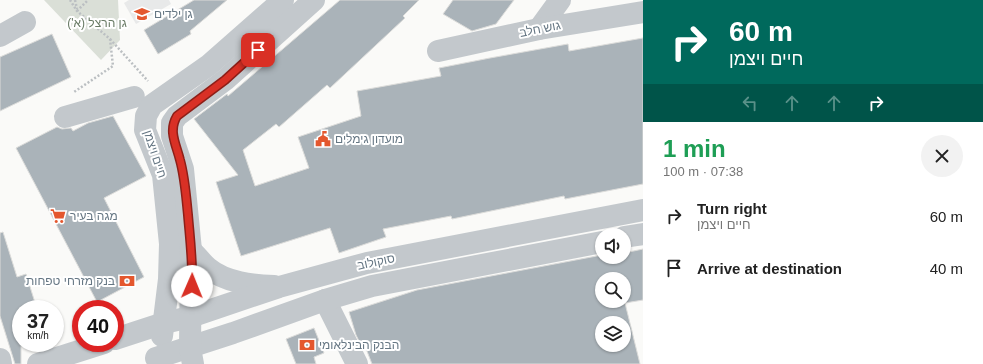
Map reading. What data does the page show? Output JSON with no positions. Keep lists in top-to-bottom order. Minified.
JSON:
{"streets":{"street":["גוש חלב","חיים ויצמן","סוקולוב"]},"crossings":[["חיים ויצמן","סוקולוב"]],"parks":["גן הרצל (א')"],"places":{"school or university":["גן ילדים"],"public building":["מועדון גימלים"],"supermarket":["מגה בעיר"],"bank":["בנק מזרחי טפחות","הבנק הבינלאומי"]},"page":{"turn":["60 m","חיים ויצמן"],"heading":["1 min","100 m · 07:38"],"list":[{"name":"Turn right","note":"חיים ויצמן","value":"60 m"},{"name":"Arrive at destination","value":"40 m"}],"speed":"37 km/h","limit":"40"}}
